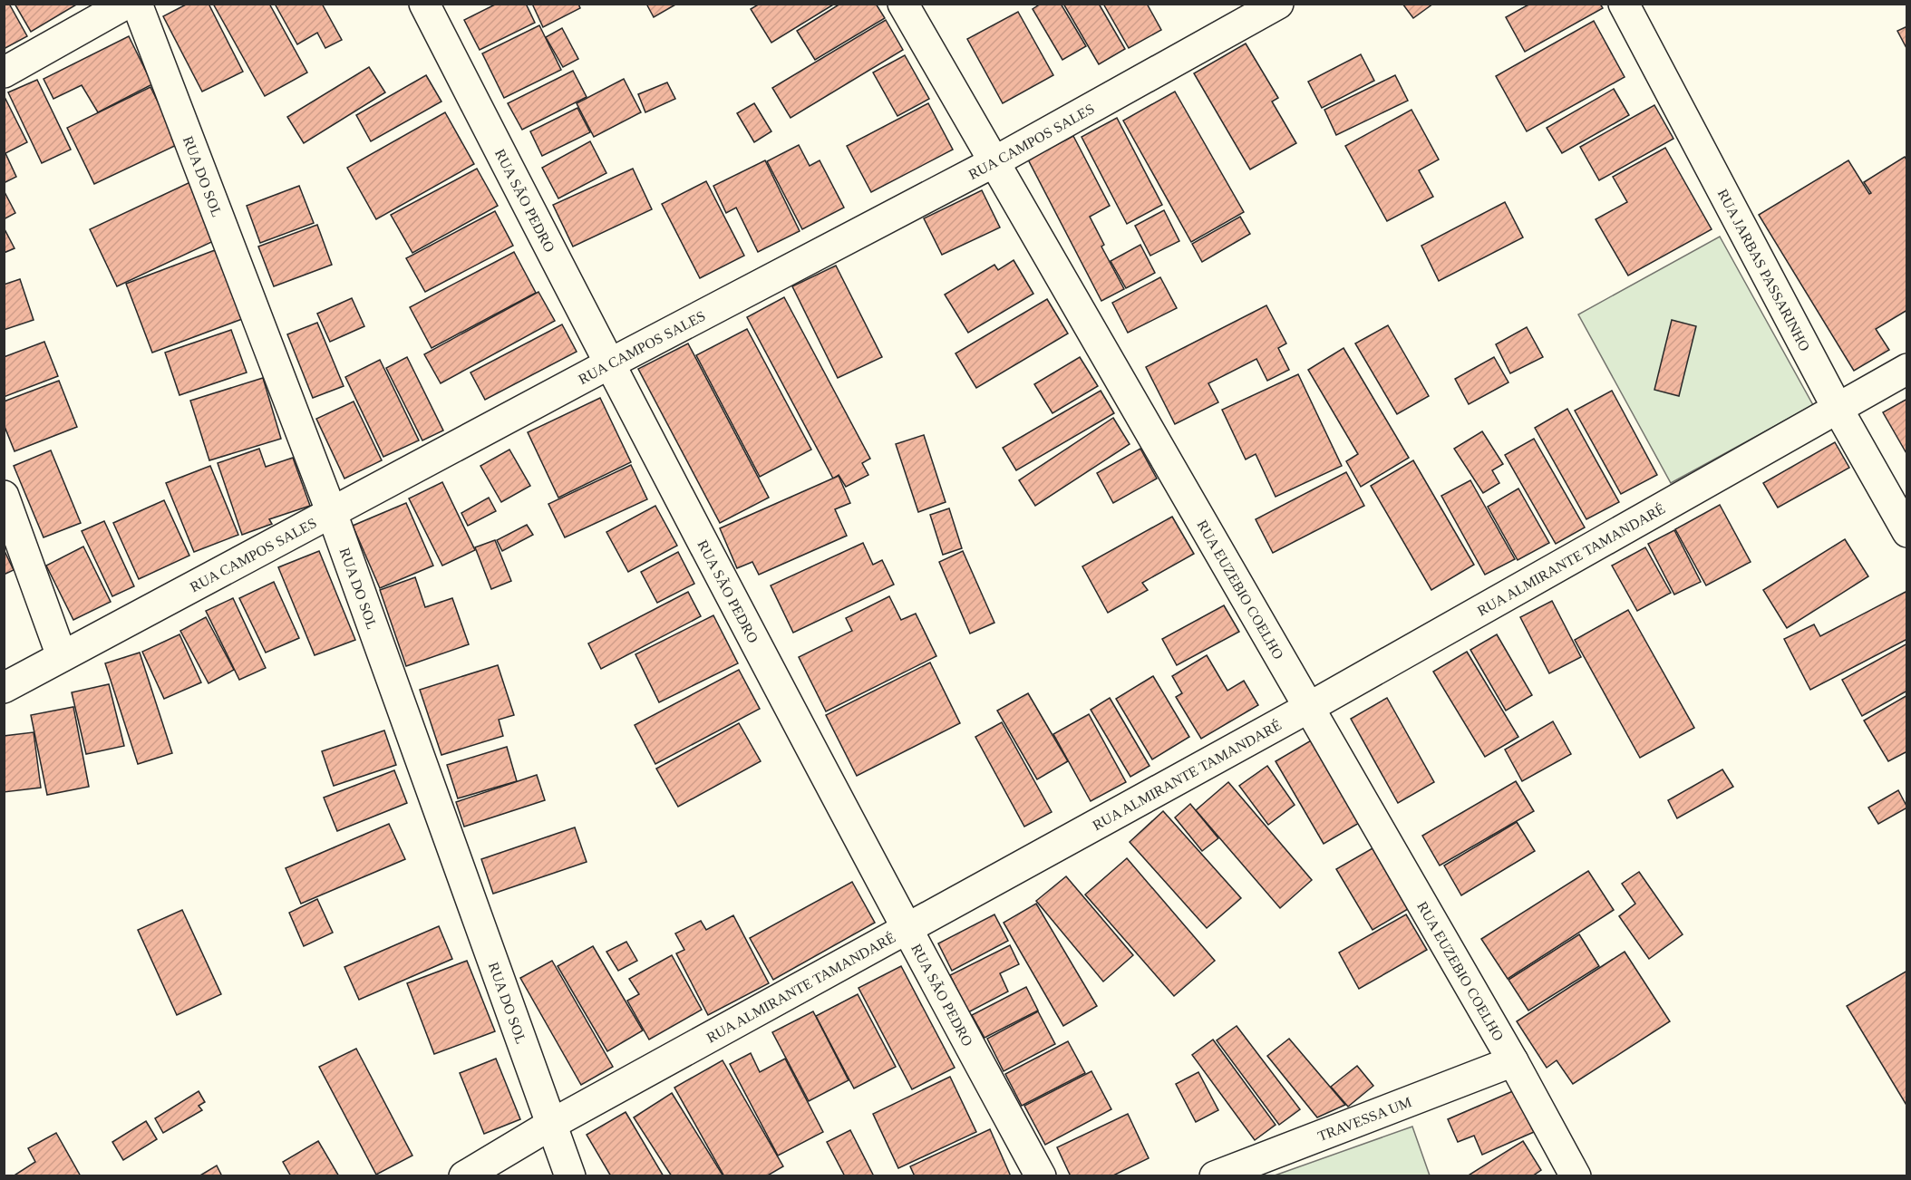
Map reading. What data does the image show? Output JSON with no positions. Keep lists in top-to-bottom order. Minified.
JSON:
{"streets":{"street":["RUA CAMPOS SALES","RUA DO SOL","RUA SÃO PEDRO","RUA JARBAS PASSARINHO","RUA ALMIRANTE TAMANDARÉ","RUA EUZEBIO COELHO","TRAVESSA UM"]},"crossings":[["RUA CAMPOS SALES","RUA DO SOL"],["RUA CAMPOS SALES","RUA SÃO PEDRO"],["RUA CAMPOS SALES","RUA EUZEBIO COELHO"],["RUA DO SOL","RUA ALMIRANTE TAMANDARÉ"],["RUA SÃO PEDRO","RUA ALMIRANTE TAMANDARÉ"],["RUA JARBAS PASSARINHO","RUA ALMIRANTE TAMANDARÉ"],["RUA ALMIRANTE TAMANDARÉ","RUA EUZEBIO COELHO"],["RUA EUZEBIO COELHO","TRAVESSA UM"]]}
